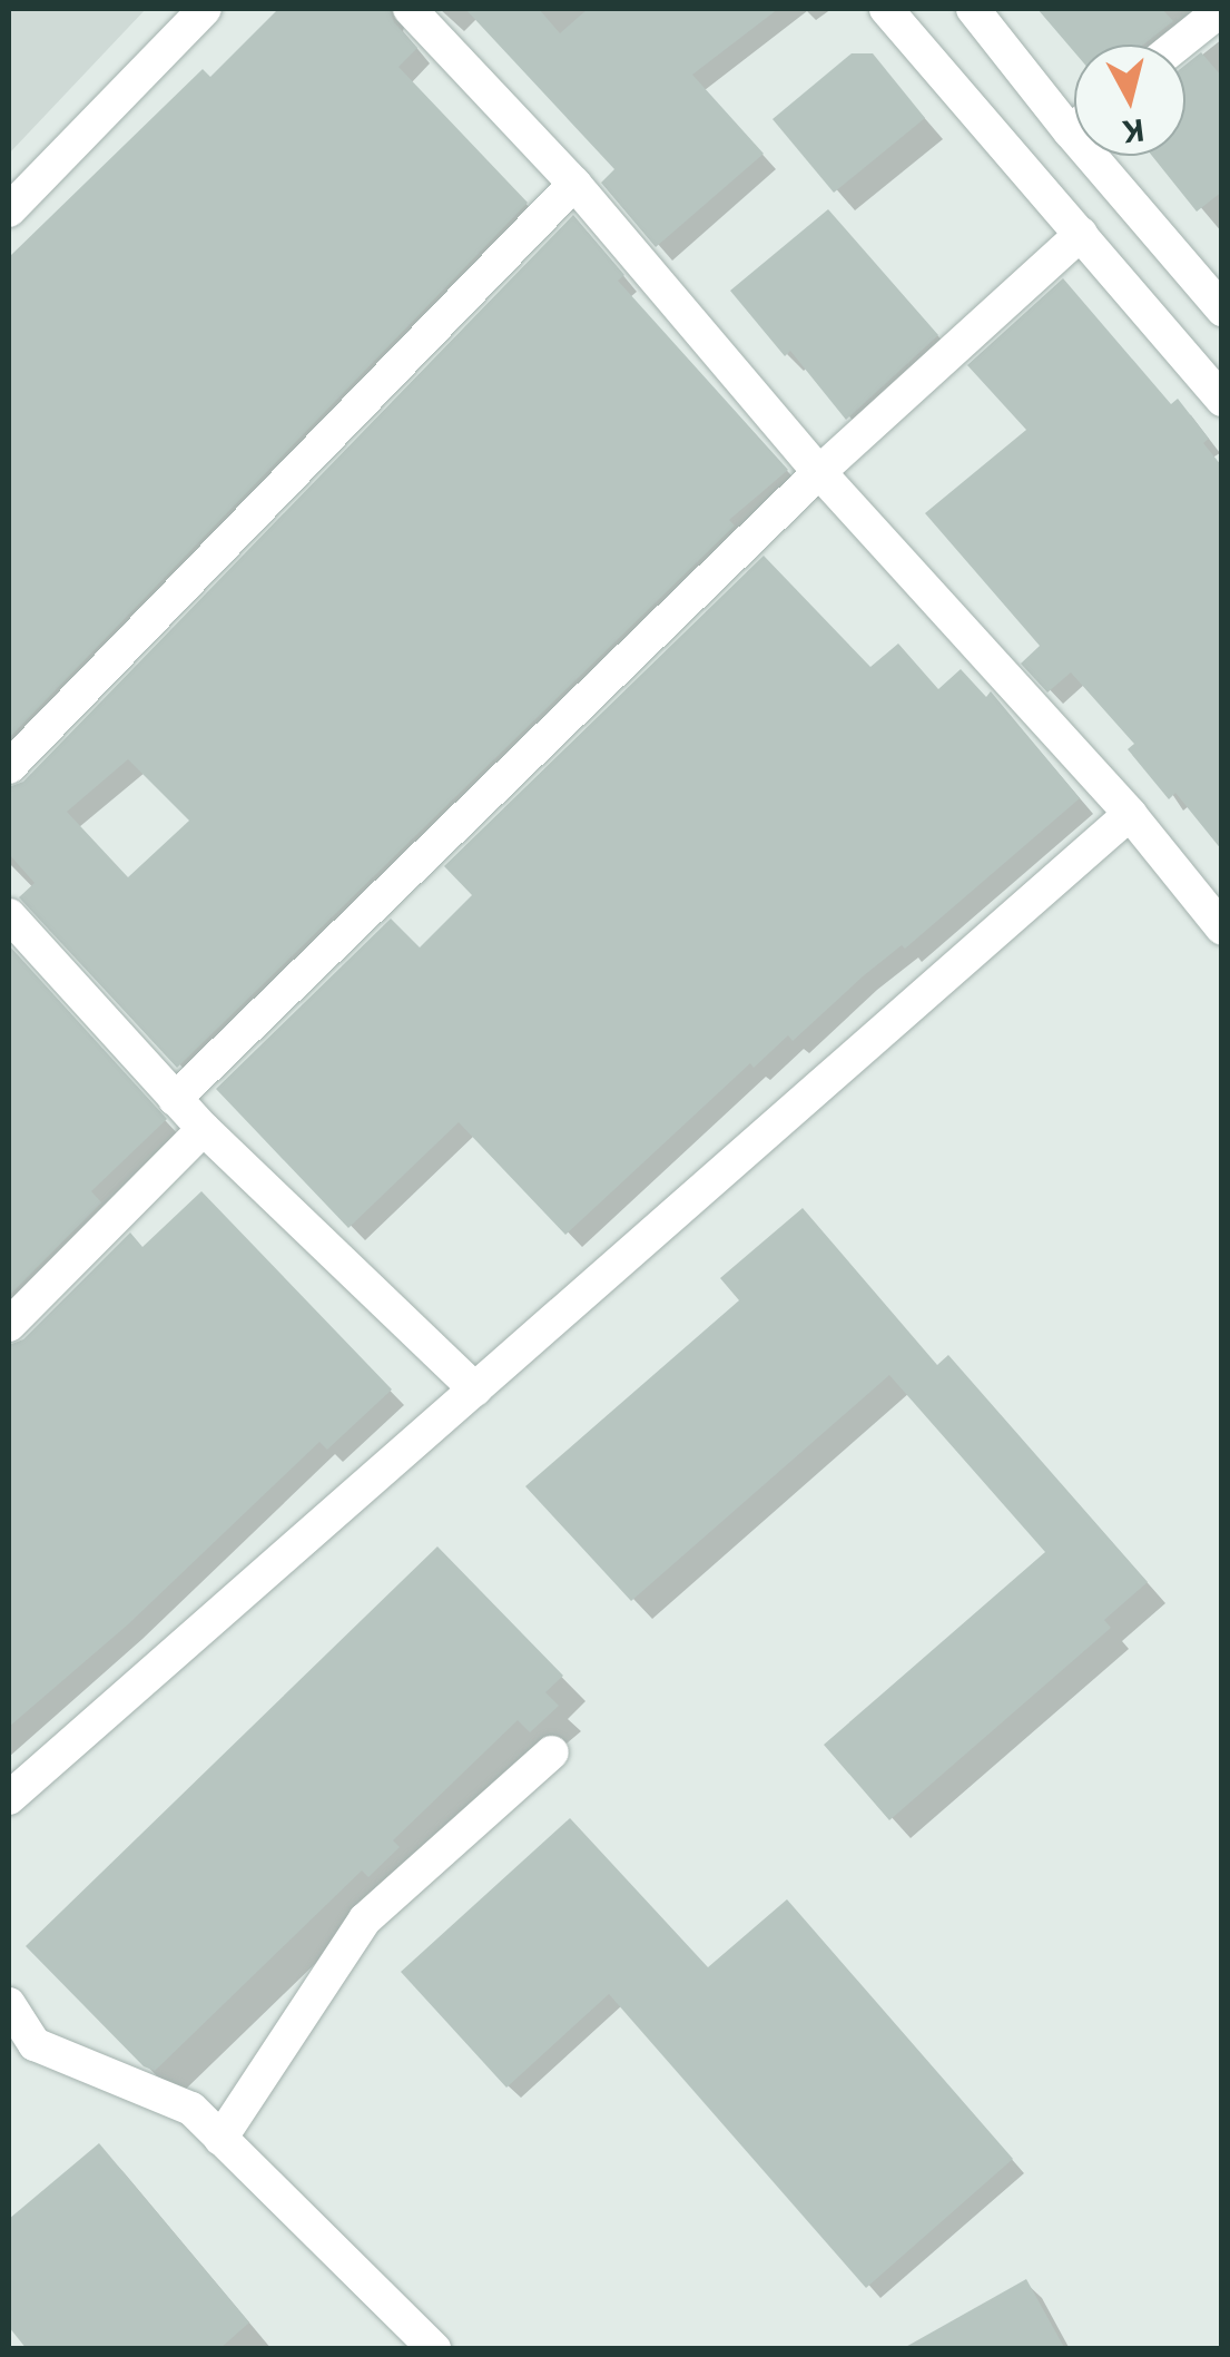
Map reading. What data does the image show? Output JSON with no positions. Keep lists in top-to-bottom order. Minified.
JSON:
{"north":"bottom"}
